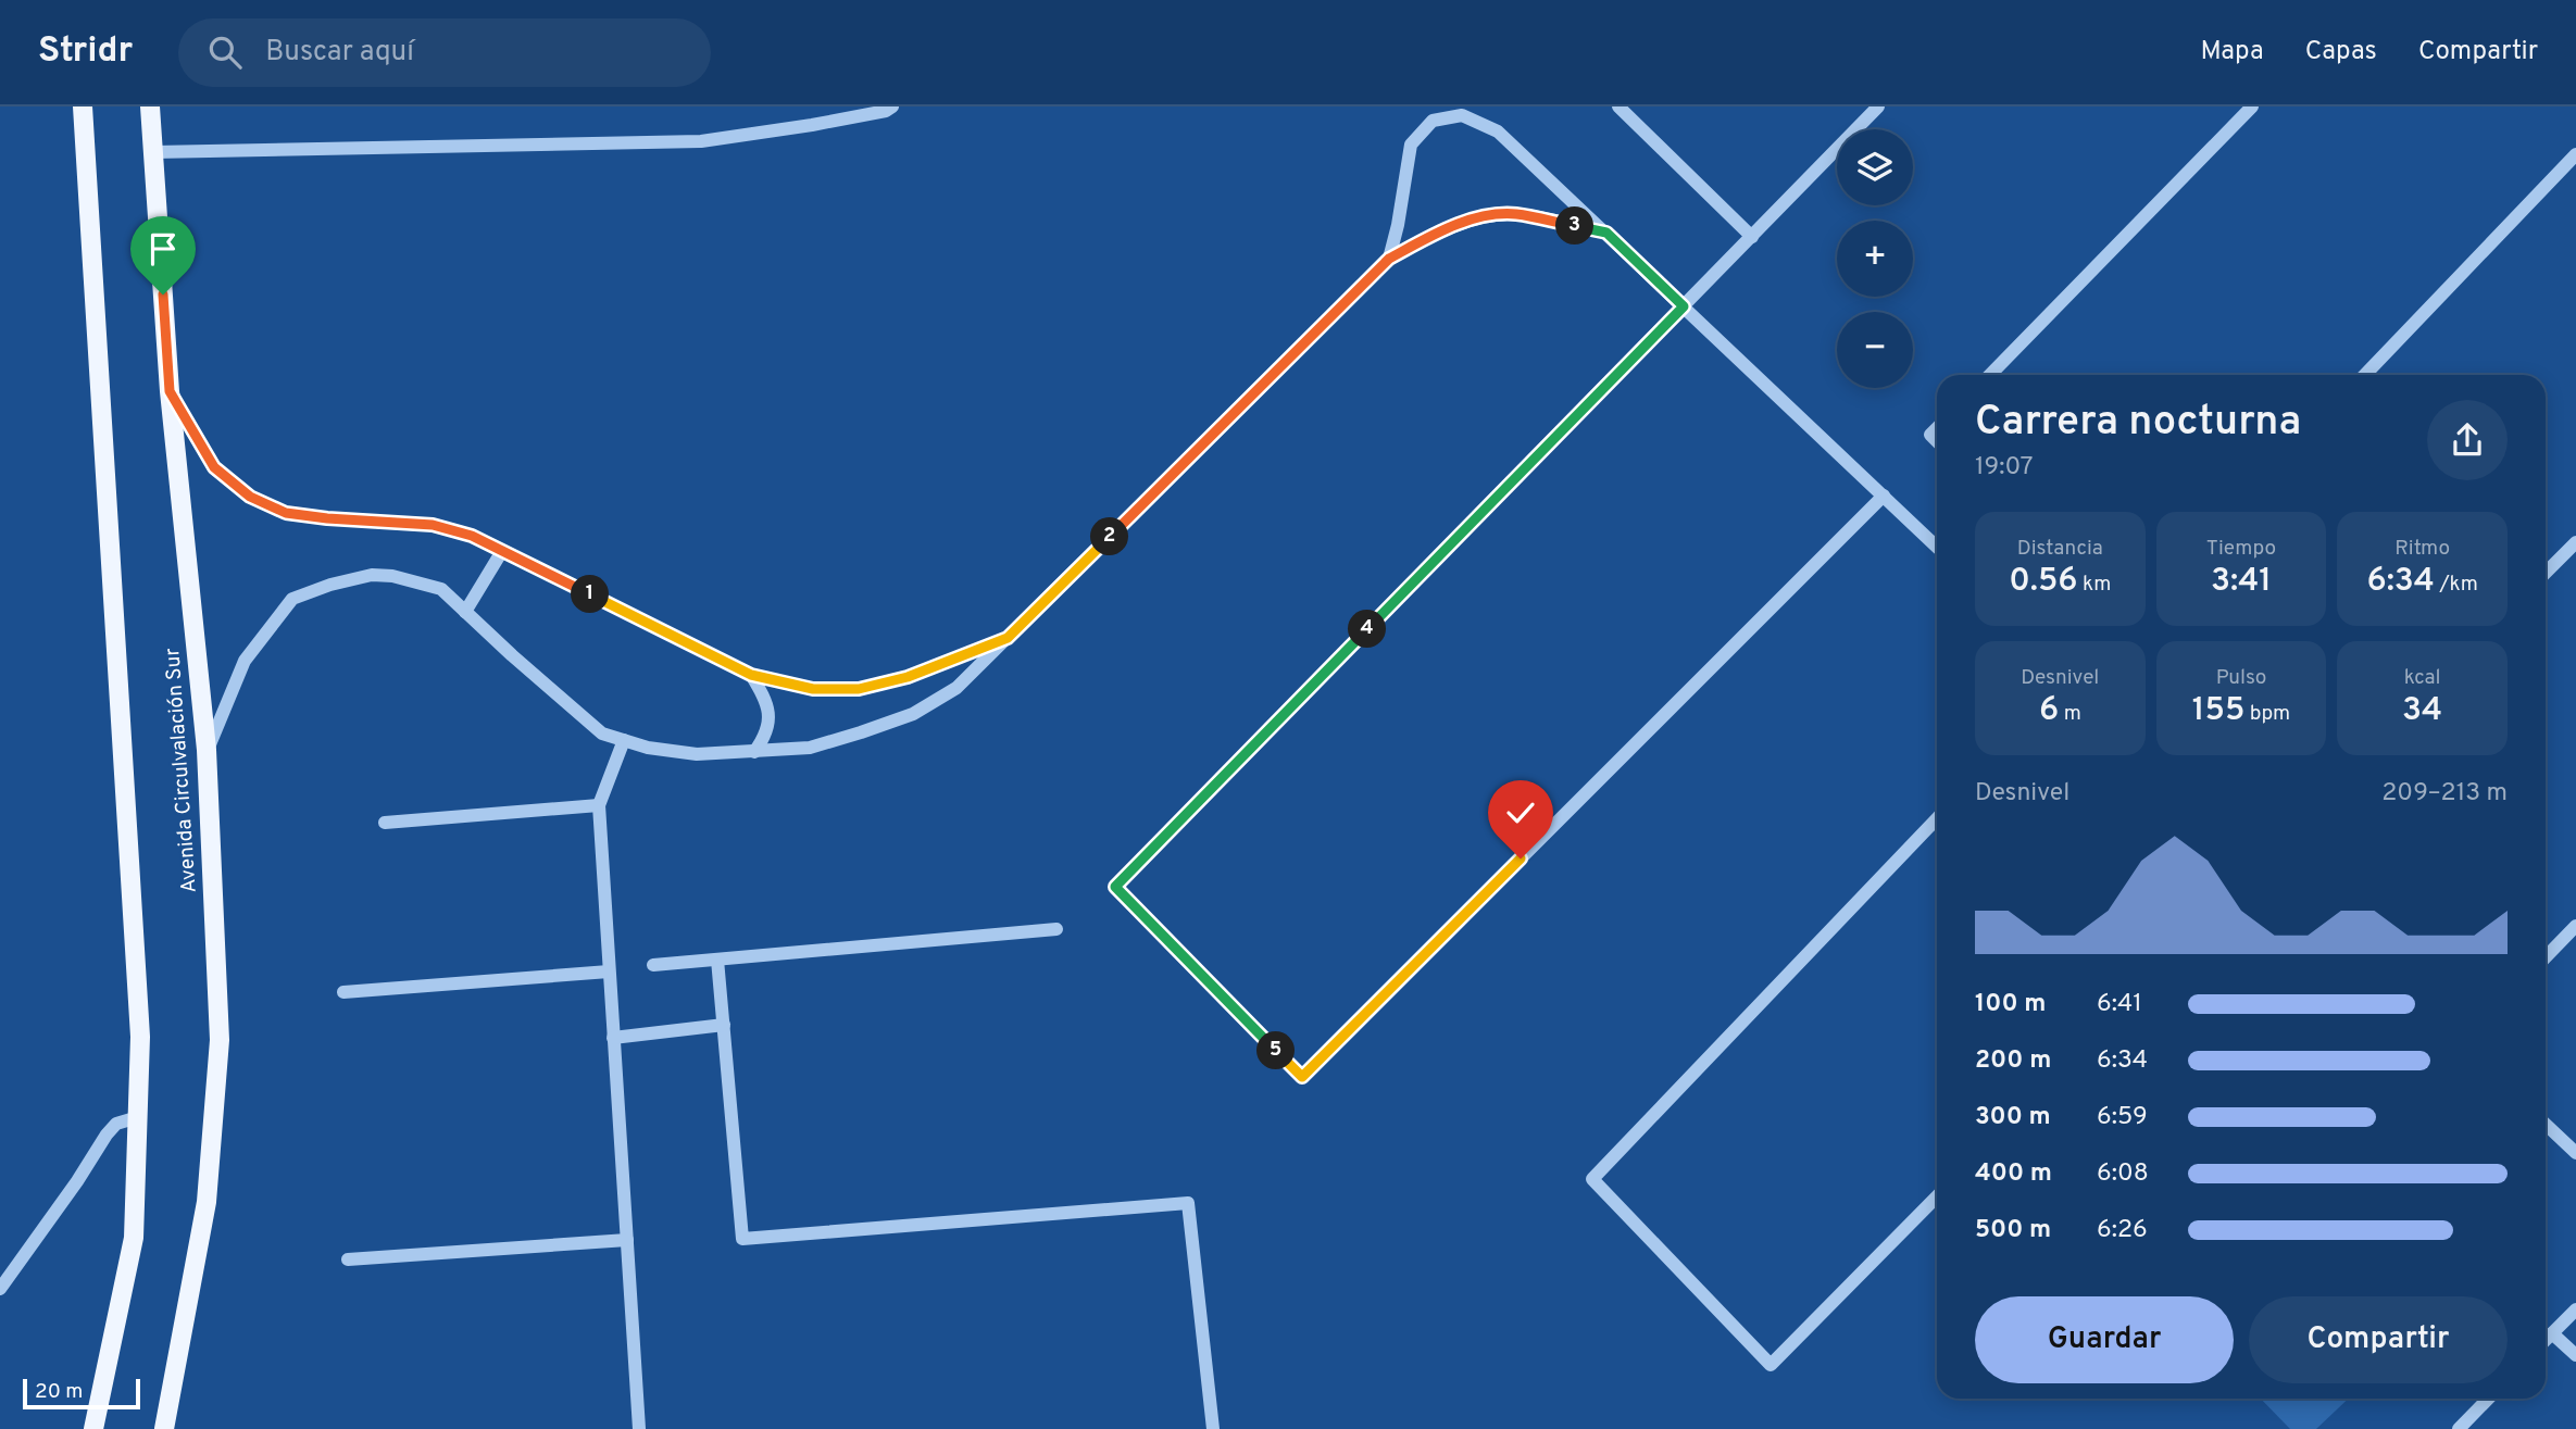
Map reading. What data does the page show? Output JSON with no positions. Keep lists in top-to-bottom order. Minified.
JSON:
{"streets":{"main road":["Avenida Circulvalación Sur"]},"scale_bar":"20 m","page":{"header":"Stridr","search":"Buscar aquí","nav":["Mapa","Capas","Compartir"],"map_buttons":["+","−"],"pins":["3","2","1","4","5"],"heading":["Carrera nocturna","19:07"],"stats":[["Distancia","0.56 km"],["Tiempo","3:41"],["Ritmo","6:34 /km"],["Desnivel","6 m"],["Pulso","155 bpm"],["kcal","34"]],"chart":["Desnivel","209–213 m"],"list":[{"name":"100 m","note":"6:41"},{"name":"200 m","note":"6:34"},{"name":"300 m","note":"6:59"},{"name":"400 m","note":"6:08"},{"name":"500 m","note":"6:26"}],"buttons":["Guardar","Compartir"],"scale":"20 m"}}
